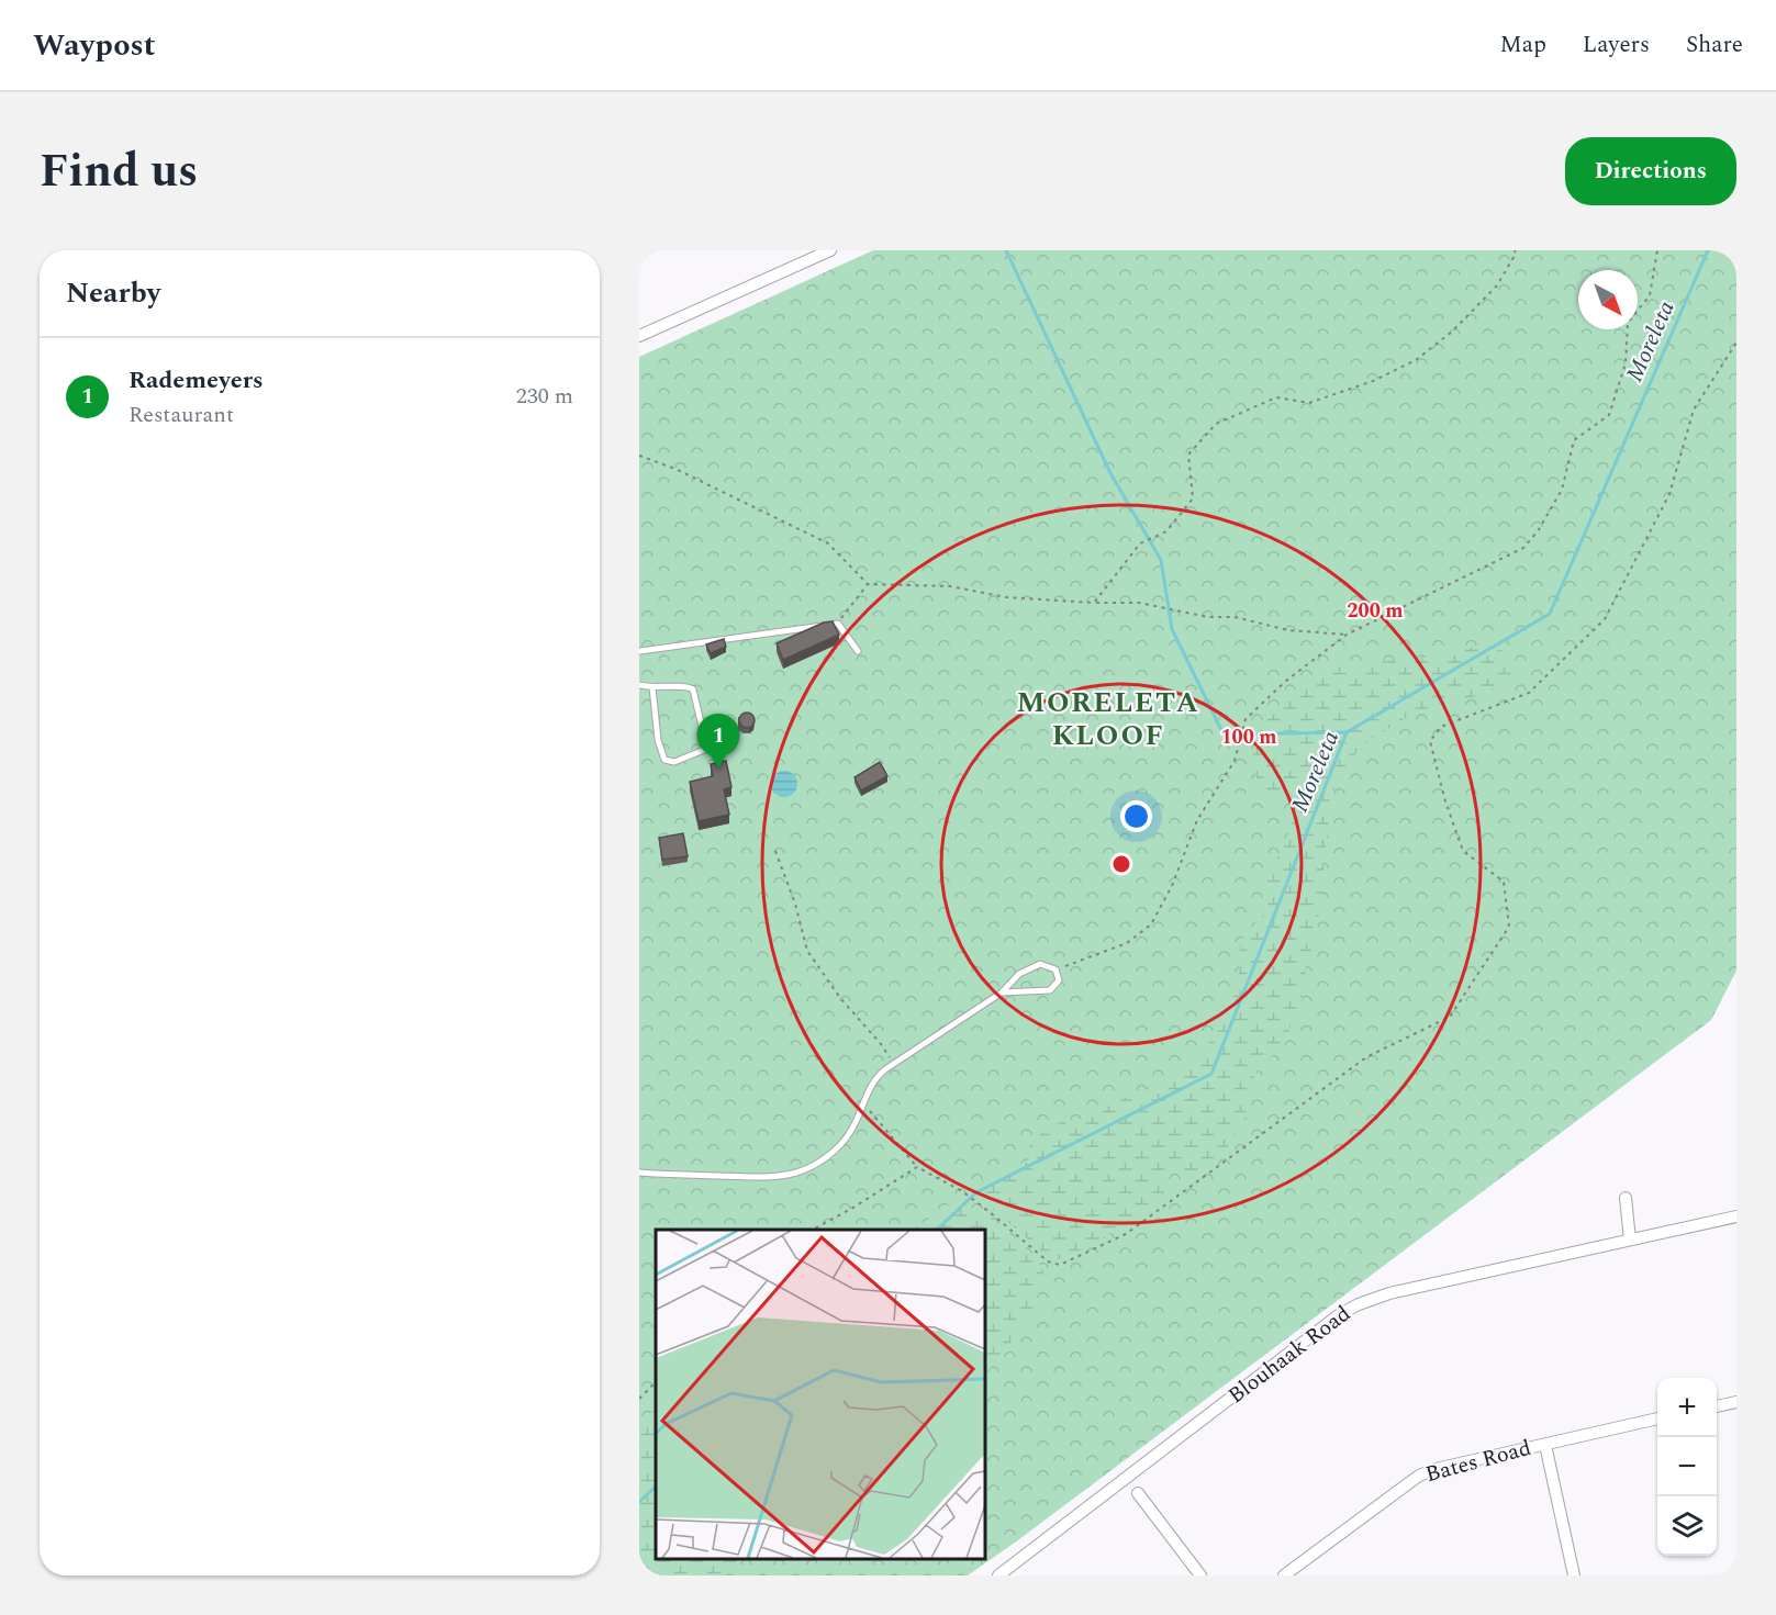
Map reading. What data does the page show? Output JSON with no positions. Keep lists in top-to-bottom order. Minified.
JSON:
{"streets":{"street":["Blouhaak Road","Bates Road"]},"districts":["MORELETA KLOOF"],"water":["Moreleta"],"north":"bottom right","page":{"header":"Waypost","nav":["Map","Layers","Share"],"title":"Find us","buttons":"Directions","heading":"Nearby","list":[{"mark":"1","name":"Rademeyers","note":"Restaurant","value":"230 m"}],"pins":"1","map_buttons":["+","−"]},"rings":["200 m","100 m"]}
